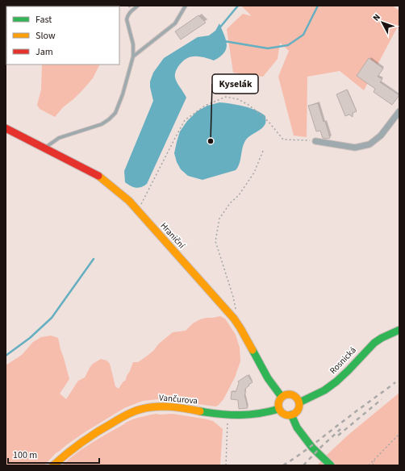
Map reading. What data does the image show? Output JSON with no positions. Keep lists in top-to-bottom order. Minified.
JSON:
{"streets":{"street":["Hraniční","Rosnická","Vančurova"]},"crossings":[["Hraniční","Rosnická"],["Hraniční","Vančurova"],["Rosnická","Vančurova"]],"places":["Kyselák"],"legend":["Fast","Slow","Jam"],"scale_bar":"100 m","north":"top left"}
